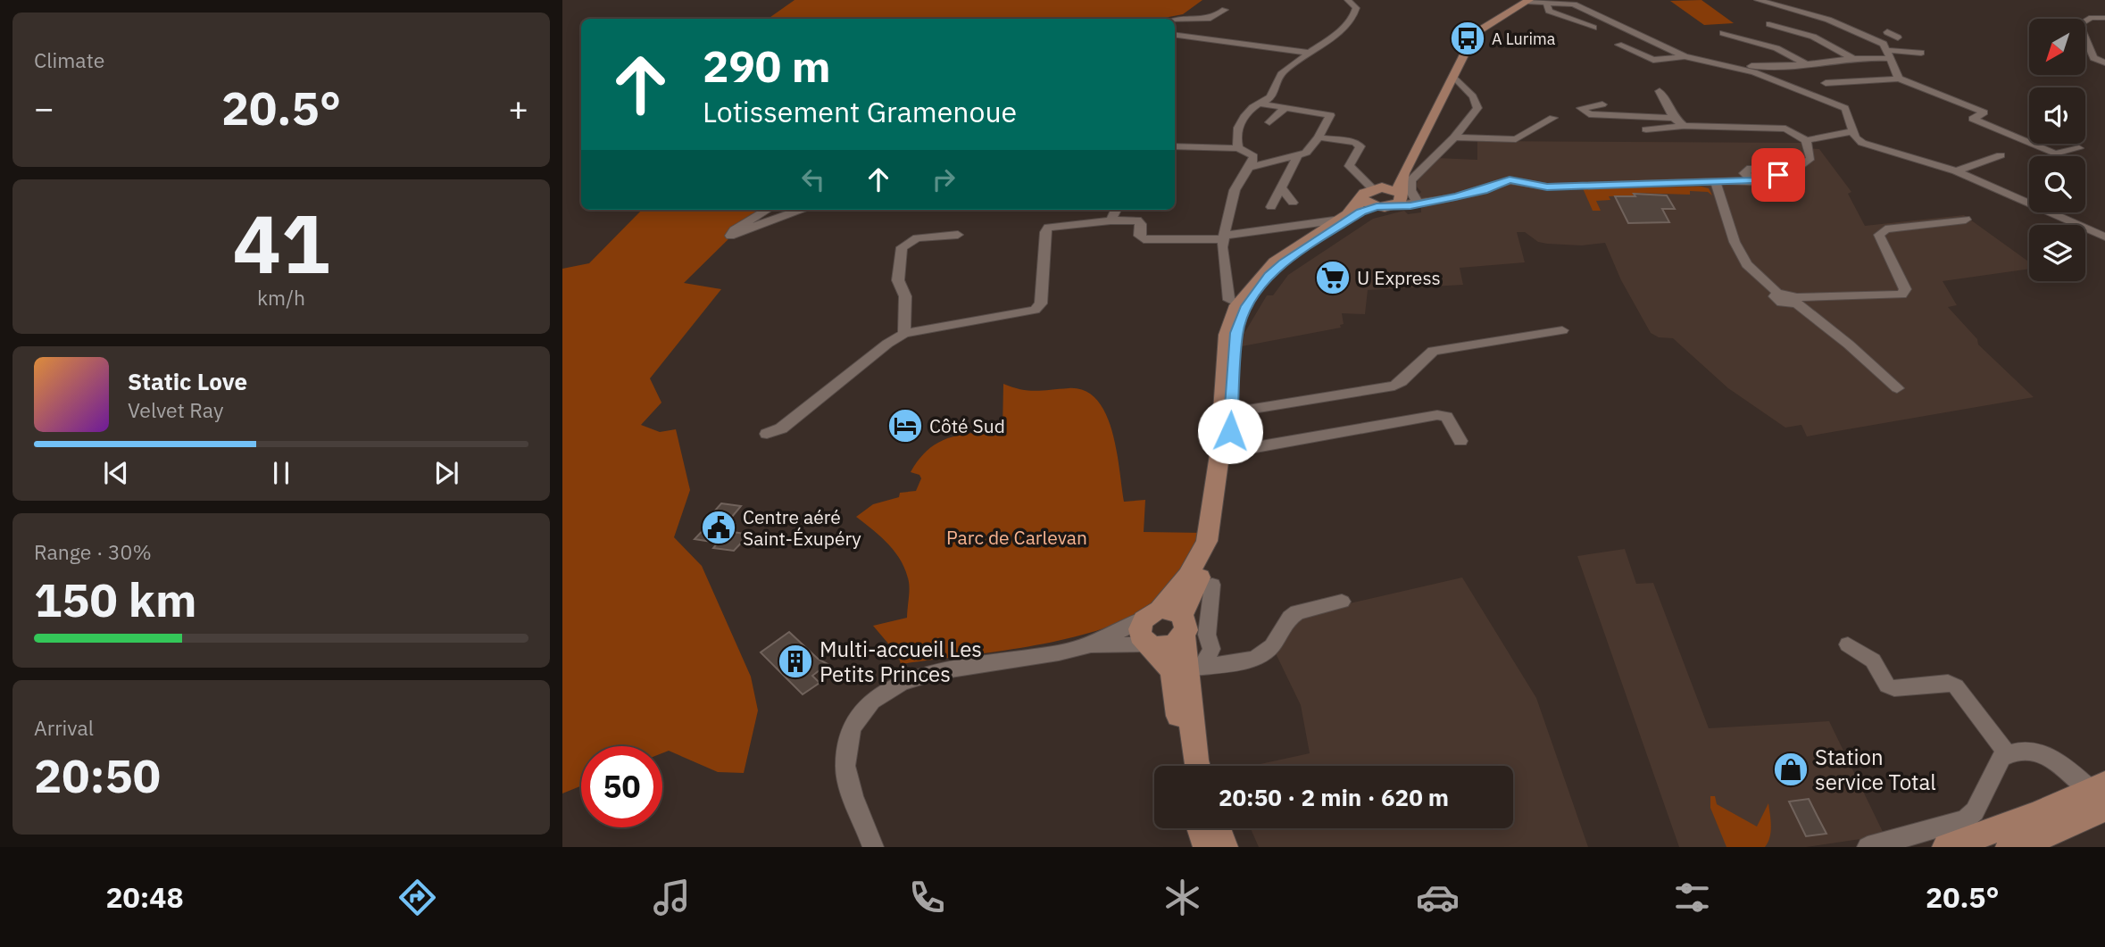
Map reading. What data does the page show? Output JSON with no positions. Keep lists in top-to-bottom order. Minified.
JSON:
{"parks":["Parc de Carlevan"],"places":{"bus stop":["A Lurima"],"supermarket":["U Express"],"hotel":["Côté Sud"],"public building":["Centre aéré Saint-Éxupéry"],"building":["Multi-accueil Les Petits Princes"],"shop":["Station service Total"]},"north":"bottom left","page":{"tile":["Climate",["41","km/h"],["Range · 30%","150 km"],["Arrival","20:50"]],"turn":["290 m","Lotissement Gramenoue"],"heat":["−","20.5°","+"],"song":["Static Love","Velvet Ray"],"limit":"50","trip":"20:50 · 2 min · 620 m","tabs":["20:48","20.5°"]}}
